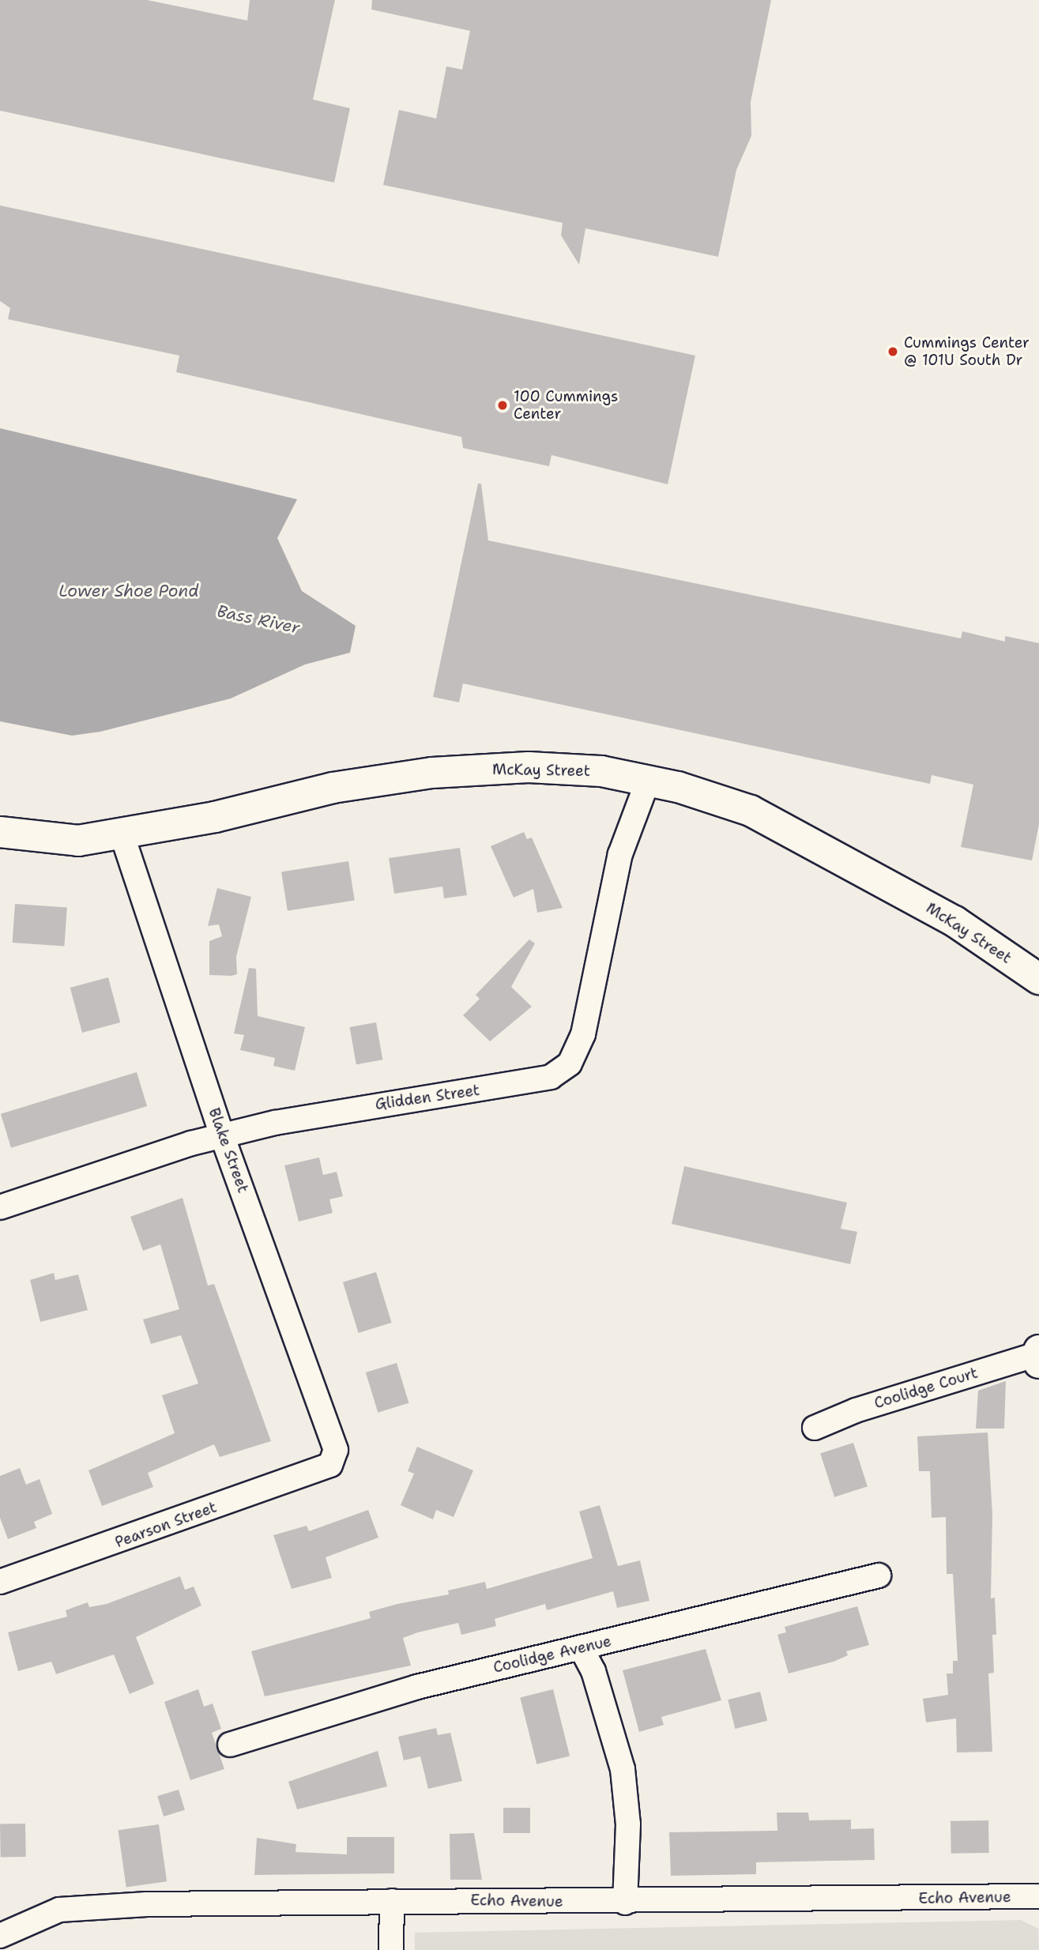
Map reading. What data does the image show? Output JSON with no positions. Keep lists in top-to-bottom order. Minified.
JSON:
{"streets":{"main road":["McKay Street"],"street":["Glidden Street","Blake Street","Coolidge Court","Pearson Street","Coolidge Avenue","Echo Avenue"]},"crossings":[["McKay Street","Glidden Street"],["McKay Street","Blake Street"],["Glidden Street","Blake Street"],["Blake Street","Pearson Street"]],"water":["Lower Shoe Pond","Bass River"],"places":["Cummings Center @ 101U South Dr","100 Cummings Center"]}
